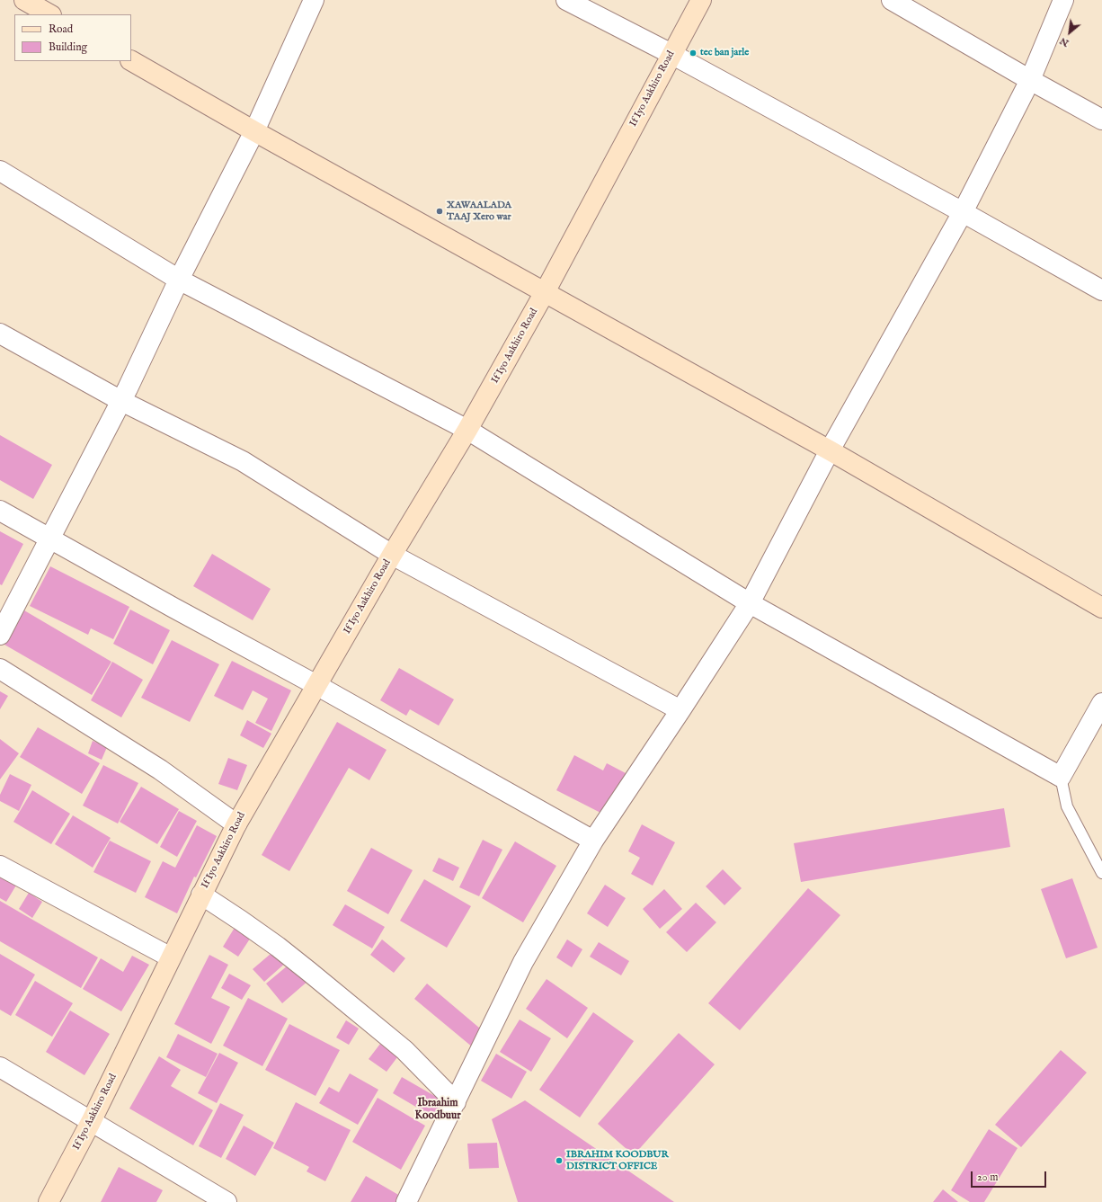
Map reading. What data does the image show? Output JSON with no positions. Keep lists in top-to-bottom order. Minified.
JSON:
{"streets":{"street":["If Iyo Aakhiro Road"]},"districts":["Ibraahim Koodbuur"],"places":["tec ban jarle","XAWAALADA TAAJ Xero war","IBRAHIM KOODBUR DISTRICT OFFICE"],"legend":["Road","Building"],"scale_bar":"20 m","north":"bottom left"}
